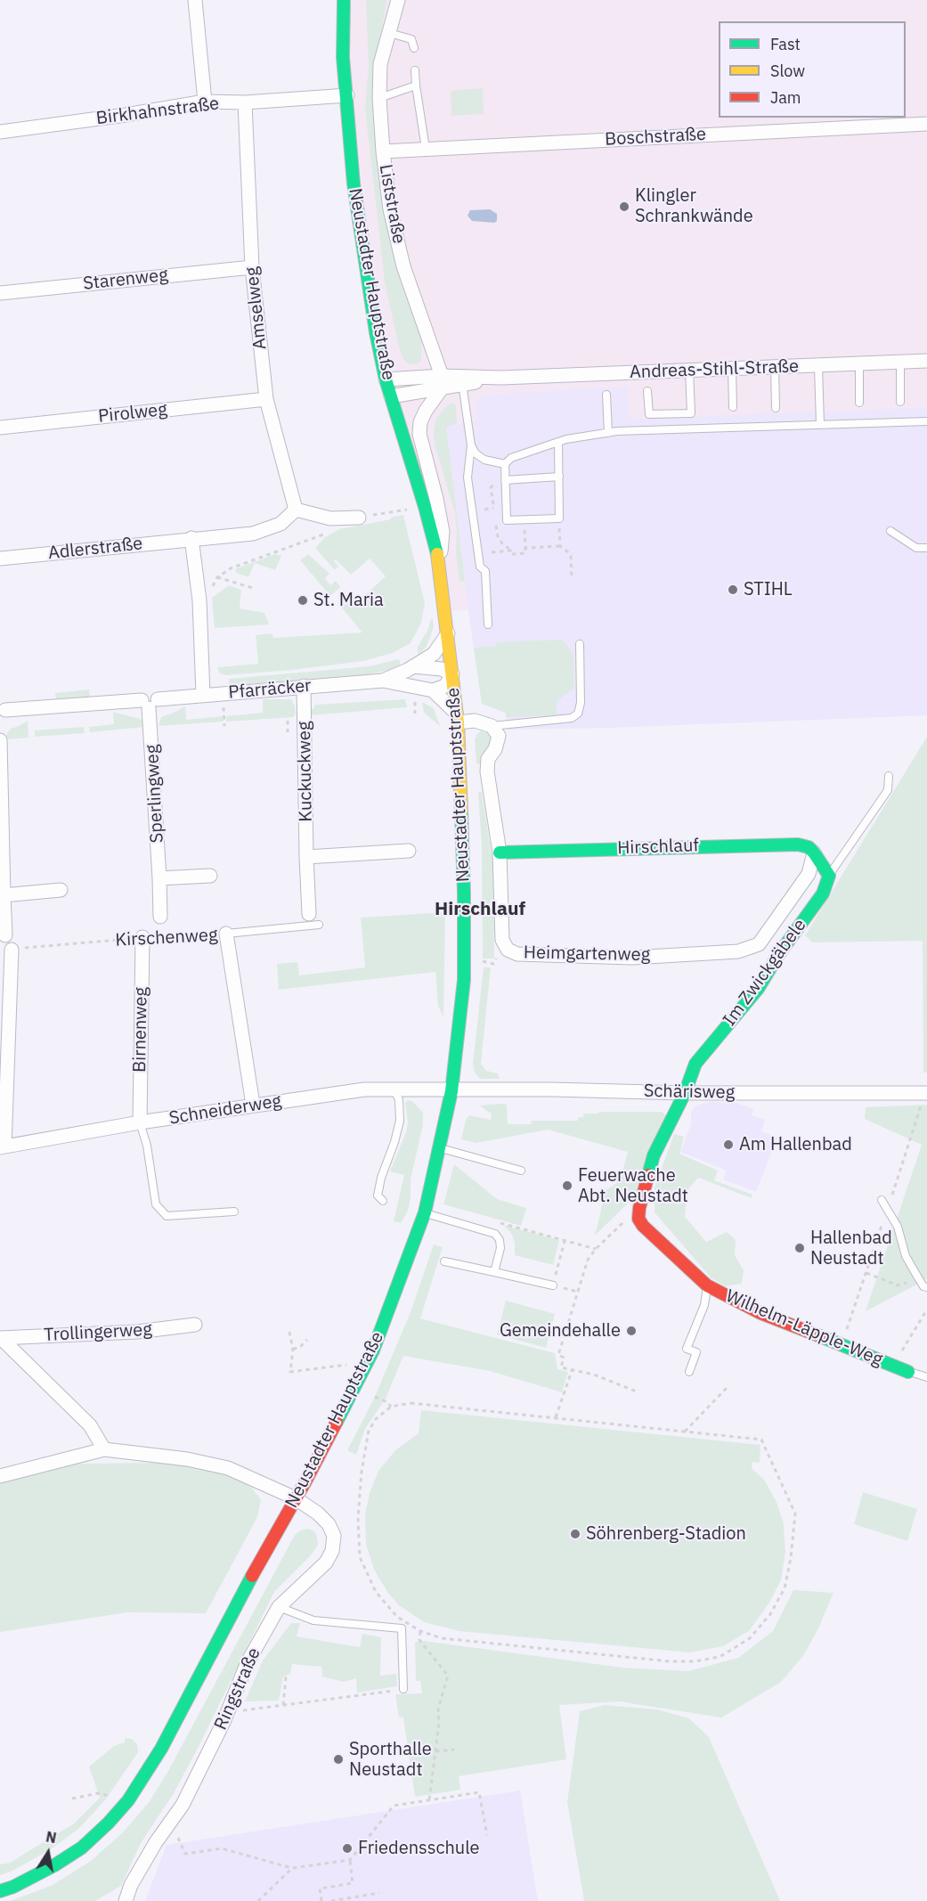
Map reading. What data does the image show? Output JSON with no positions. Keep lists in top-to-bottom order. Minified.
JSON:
{"streets":{"street":["Birkhahnstraße","Boschstraße","Liststraße","Starenweg","Neustadter Hauptstraße","Amselweg","Andreas-Stihl-Straße","Pirolweg","Adlerstraße","Pfarräcker","Kuckuckweg","Sperlingweg","Hirschlauf","Kirschenweg","Heimgartenweg","Im Zwickgäbele","Birnenweg","Schärisweg","Schneiderweg","Wilhelm-Läpple-Weg","Trollingerweg","Ringstraße"]},"crossings":[["Birkhahnstraße","Neustadter Hauptstraße"],["Birkhahnstraße","Amselweg"],["Boschstraße","Liststraße"],["Liststraße","Neustadter Hauptstraße"],["Liststraße","Andreas-Stihl-Straße"],["Starenweg","Amselweg"],["Neustadter Hauptstraße","Andreas-Stihl-Straße"],["Neustadter Hauptstraße","Pfarräcker"],["Neustadter Hauptstraße","Schärisweg"],["Neustadter Hauptstraße","Schneiderweg"],["Neustadter Hauptstraße","Ringstraße"],["Amselweg","Pirolweg"],["Amselweg","Adlerstraße"],["Pfarräcker","Kuckuckweg"],["Pfarräcker","Sperlingweg"],["Hirschlauf","Heimgartenweg"],["Kirschenweg","Birnenweg"],["Kirschenweg","Schneiderweg"],["Im Zwickgäbele","Schärisweg"],["Birnenweg","Schneiderweg"],["Schärisweg","Schneiderweg"]],"districts":["Hirschlauf"],"places":["Klingler Schrankwände","STIHL","St. Maria","Am Hallenbad","Feuerwache Abt. Neustadt","Hallenbad Neustadt","Gemeindehalle","Söhrenberg-Stadion","Sporthalle Neustadt","Friedensschule"],"legend":["Fast","Slow","Jam"],"north":"top"}
